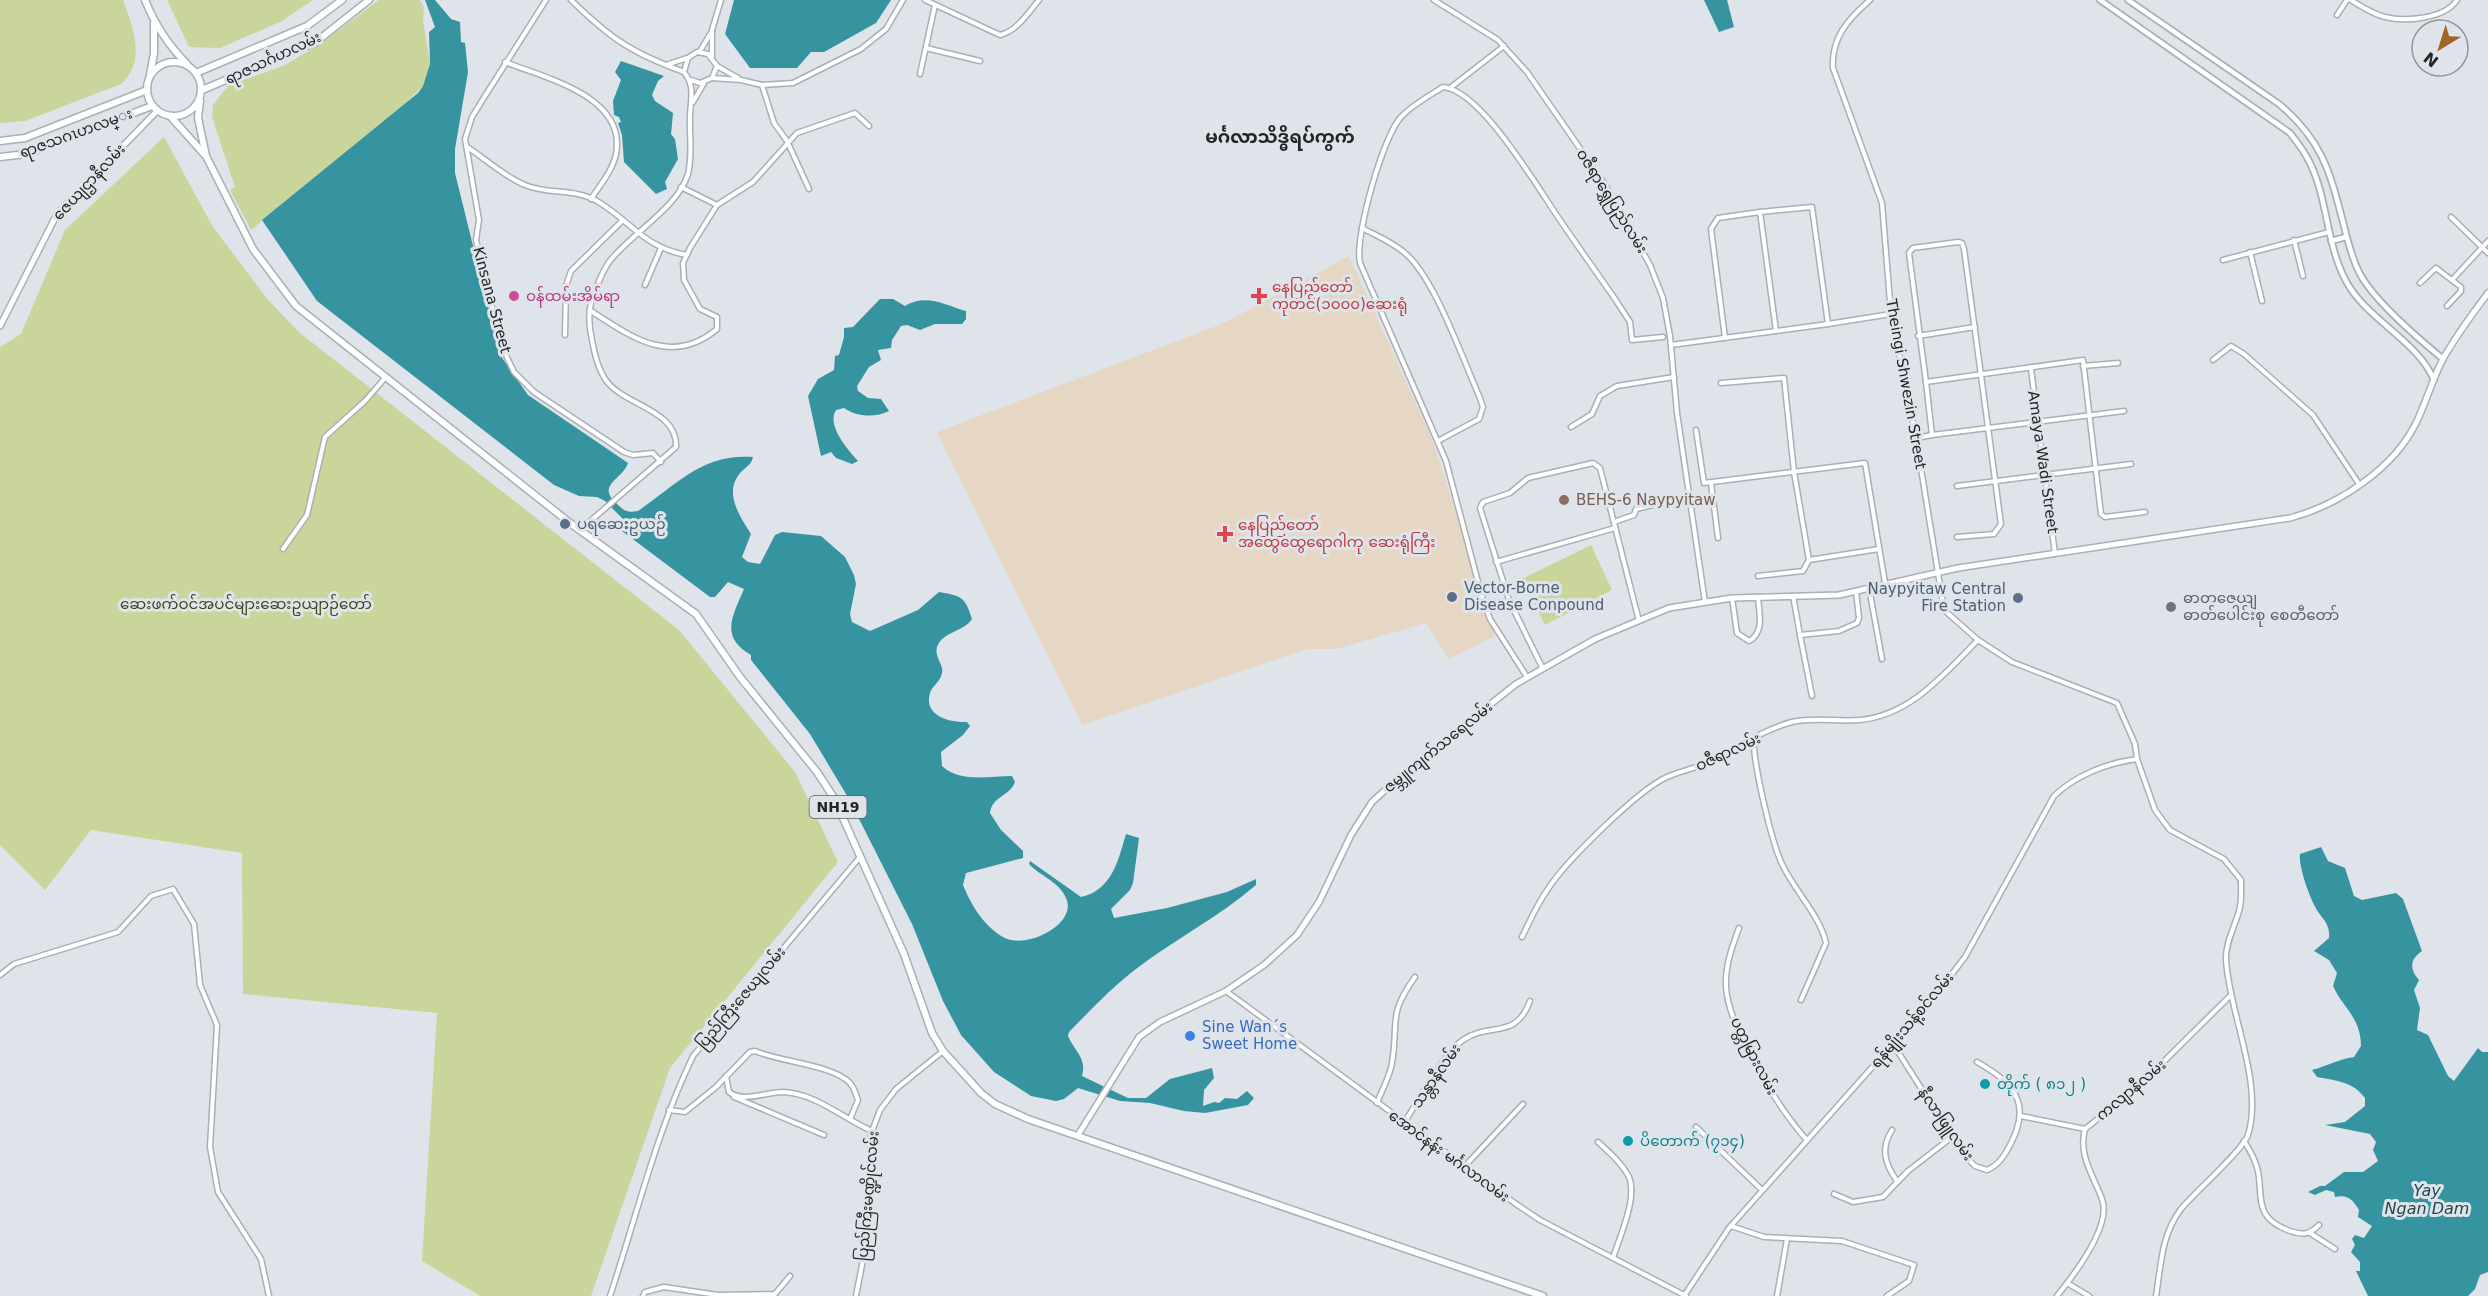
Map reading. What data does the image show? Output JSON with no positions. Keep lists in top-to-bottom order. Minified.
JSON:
{"streets":{"main road":["ရာဇသင်္ဂဟလမ်း","ရာဇသဂၤဟလမ္း","ဇေယျဌာနီလမ်း","ဇမ္ဘူကျက်သရေလမ်း","NH19"],"street":["ဝဇီရာရွှေပြည်လမ်း","Kinsana Street","Theingi Shwezin Street","Amaya Wadi Street","ဝဇီရာလမ်း","ပြည်ကြီးဇေယျလမ်း","ရန်မျိုးသန့်စင်လမ်း","ပတ္တမြားလမ်း","သန္တာနီလမ်း","ကလျာနီလမ်း","နီလာဖြူလမ်း","အောင်နန်း မင်္ဂလာလမ်း","ပြည်ကြီးမဏ္ဍိုင်လမ်း"]},"crossings":[["ရာဇသင်္ဂဟလမ်း","ရာဇသဂၤဟလမ္း"],["ရာဇသင်္ဂဟလမ်း","ဇေယျဌာနီလမ်း"],["ရာဇသဂၤဟလမ္း","ဇေယျဌာနီလမ်း"],["ဝဇီရာရွှေပြည်လမ်း","ဇမ္ဘူကျက်သရေလမ်း"],["Theingi Shwezin Street","ဇမ္ဘူကျက်သရေလမ်း"],["Amaya Wadi Street","ဇမ္ဘူကျက်သရေလမ်း"],["ဇမ္ဘူကျက်သရေလမ်း","NH19"],["ဇမ္ဘူကျက်သရေလမ်း","အောင်နန်း မင်္ဂလာလမ်း"],["NH19","ပြည်ကြီးဇေယျလမ်း"],["NH19","ပြည်ကြီးမဏ္ဍိုင်လမ်း"],["ရန်မျိုးသန့်စင်လမ်း","ပတ္တမြားလမ်း"],["ရန်မျိုးသန့်စင်လမ်း","နီလာဖြူလမ်း"],["ရန်မျိုးသန့်စင်လမ်း","အောင်နန်း မင်္ဂလာလမ်း"],["သန္တာနီလမ်း","အောင်နန်း မင်္ဂလာလမ်း"]],"districts":["မင်္ဂလာသိဒ္ဓိရပ်ကွက်"],"water":["Yay Ngan Dam"],"parks":["ဆေးဖက်ဝင်အပင်များဆေးဥယျာဉ်တော်"],"places":{"other":["ဝန်ထမ်းအိမ်ရာ","BEHS-6 Naypyitaw","ပရဆေးဥယဉ်","Vector-Borne Disease Conpound","Naypyitaw Central Fire Station","ဓာတုဇေယျ ဓာတ်ပေါင်းစု စေတီတော်","Sine Wan´s Sweet Home","တိုက် ( ၈၁၂ )","ပိတောက် (၇၁၄)"],"health":["နေပြည်တော် ကုတင်(၁၀၀၀)ဆေးရုံ","နေပြည်တော် အထွေထွေရောဂါကု ဆေးရုံကြီး"]},"north":"bottom left"}
